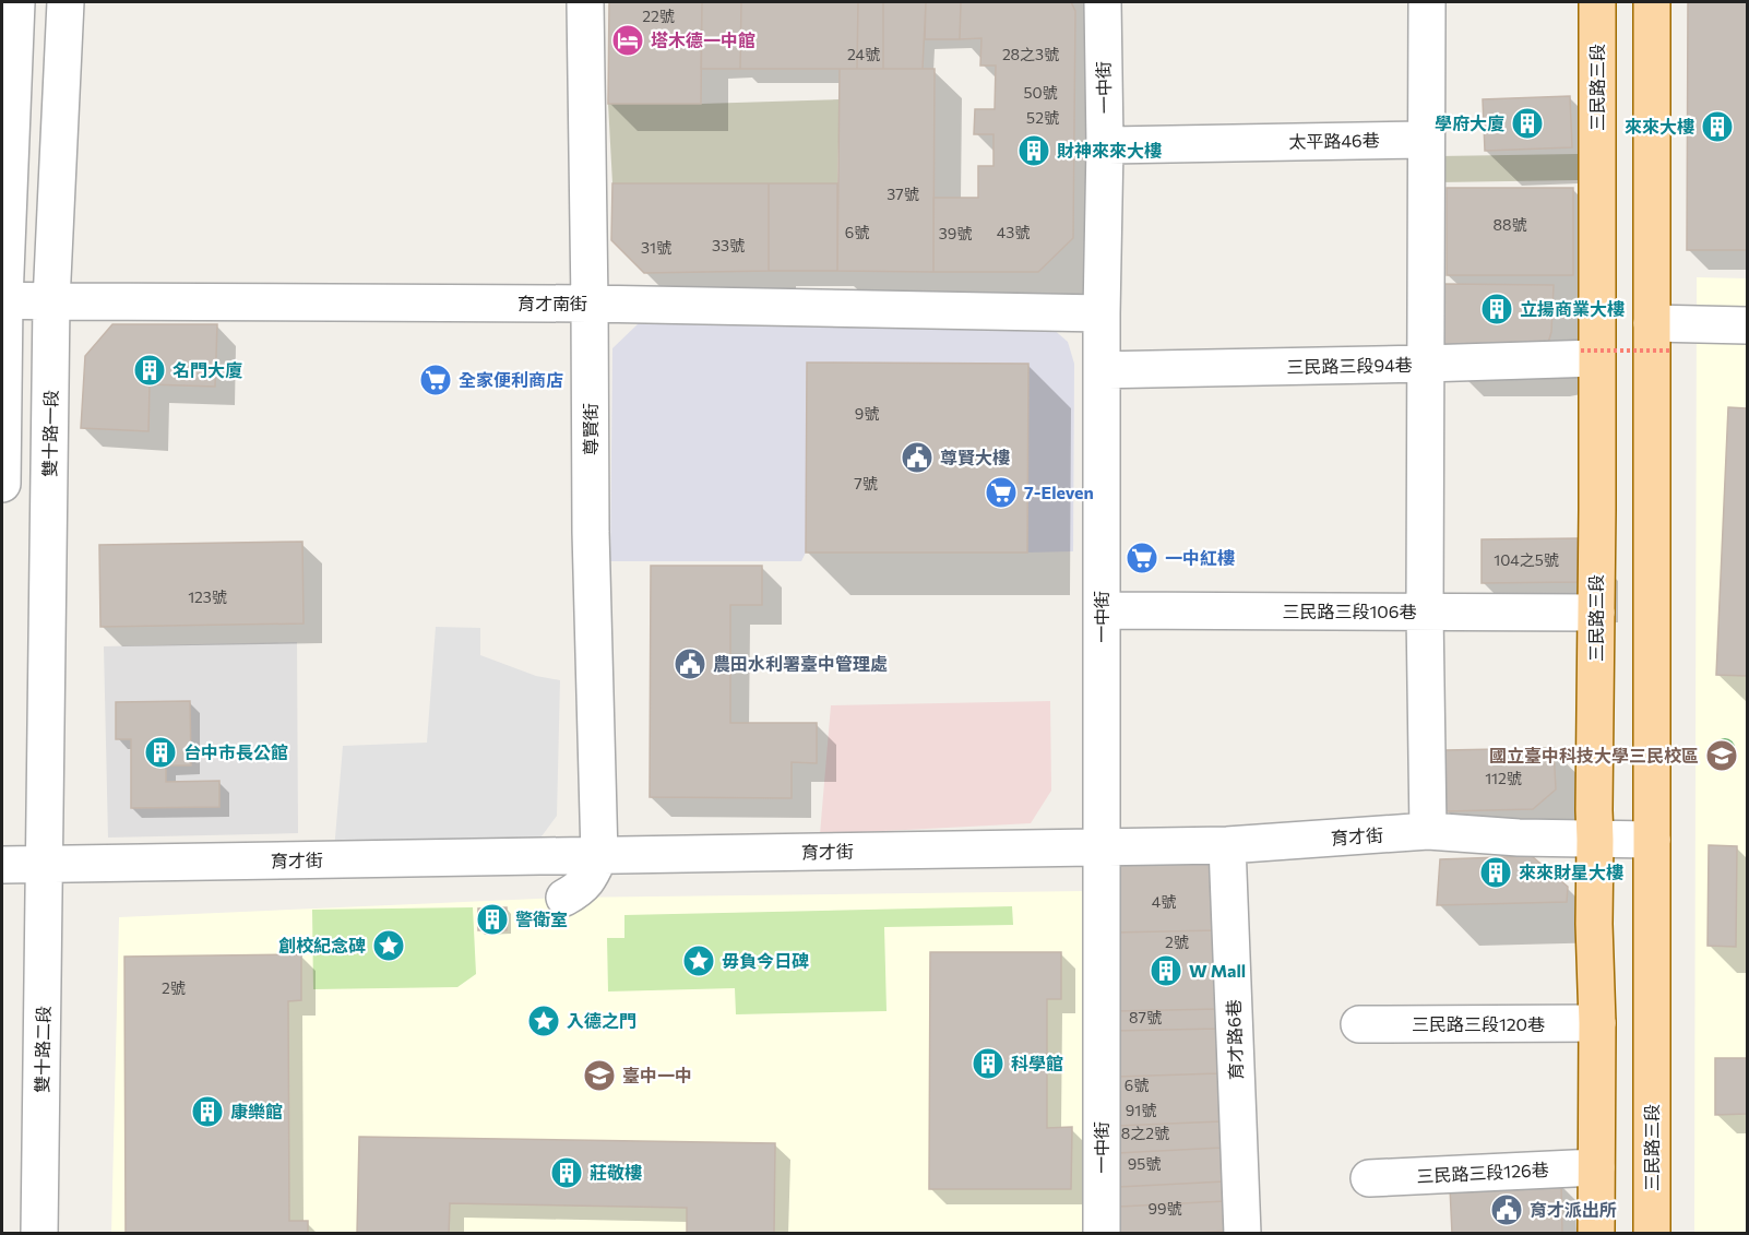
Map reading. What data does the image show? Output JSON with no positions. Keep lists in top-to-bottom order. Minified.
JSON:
{"streets":{"main road":["三民路三段"],"street":["一中街","太平路46巷","育才南街","三民路三段94巷","尊賢街","雙十路一段","三民路三段106巷","育才街","三民路三段120巷","育才路6巷","雙十路二段","三民路三段126巷"]},"crossings":[["一中街","太平路46巷"],["一中街","育才南街"],["一中街","三民路三段94巷"],["一中街","三民路三段106巷"],["一中街","育才街"],["三民路三段","三民路三段94巷"],["三民路三段","三民路三段106巷"],["三民路三段","育才街"],["三民路三段","三民路三段120巷"],["三民路三段","三民路三段126巷"],["育才南街","尊賢街"],["育才南街","雙十路一段"],["尊賢街","育才街"],["雙十路一段","育才街"],["雙十路一段","雙十路二段"],["育才街","育才路6巷"],["育才街","雙十路二段"]],"places":{"hotel":["塔木德一中館"],"building":["學府大廈","來來大樓","財神來來大樓","立揚商業大樓","名門大廈","台中市長公館","來來財星大樓","警衛室","W Mall","科學館","康樂館","莊敬樓"],"supermarket":["全家便利商店","7-Eleven","一中紅樓"],"public building":["尊賢大樓","農田水利署臺中管理處","育才派出所"],"school or university":["國立臺中科技大學三民校區","臺中一中"],"place":["創校紀念碑","毋負今日碑","入德之門"]},"house_numbers":["22號","24號","28之3號","50號","52號","37號","88號","6號","43號","39號","33號","31號","9號","7號","104之5號","123號","112號","4號","2號","2號","87號","6號","91號","8之2號","95號","99號"]}
